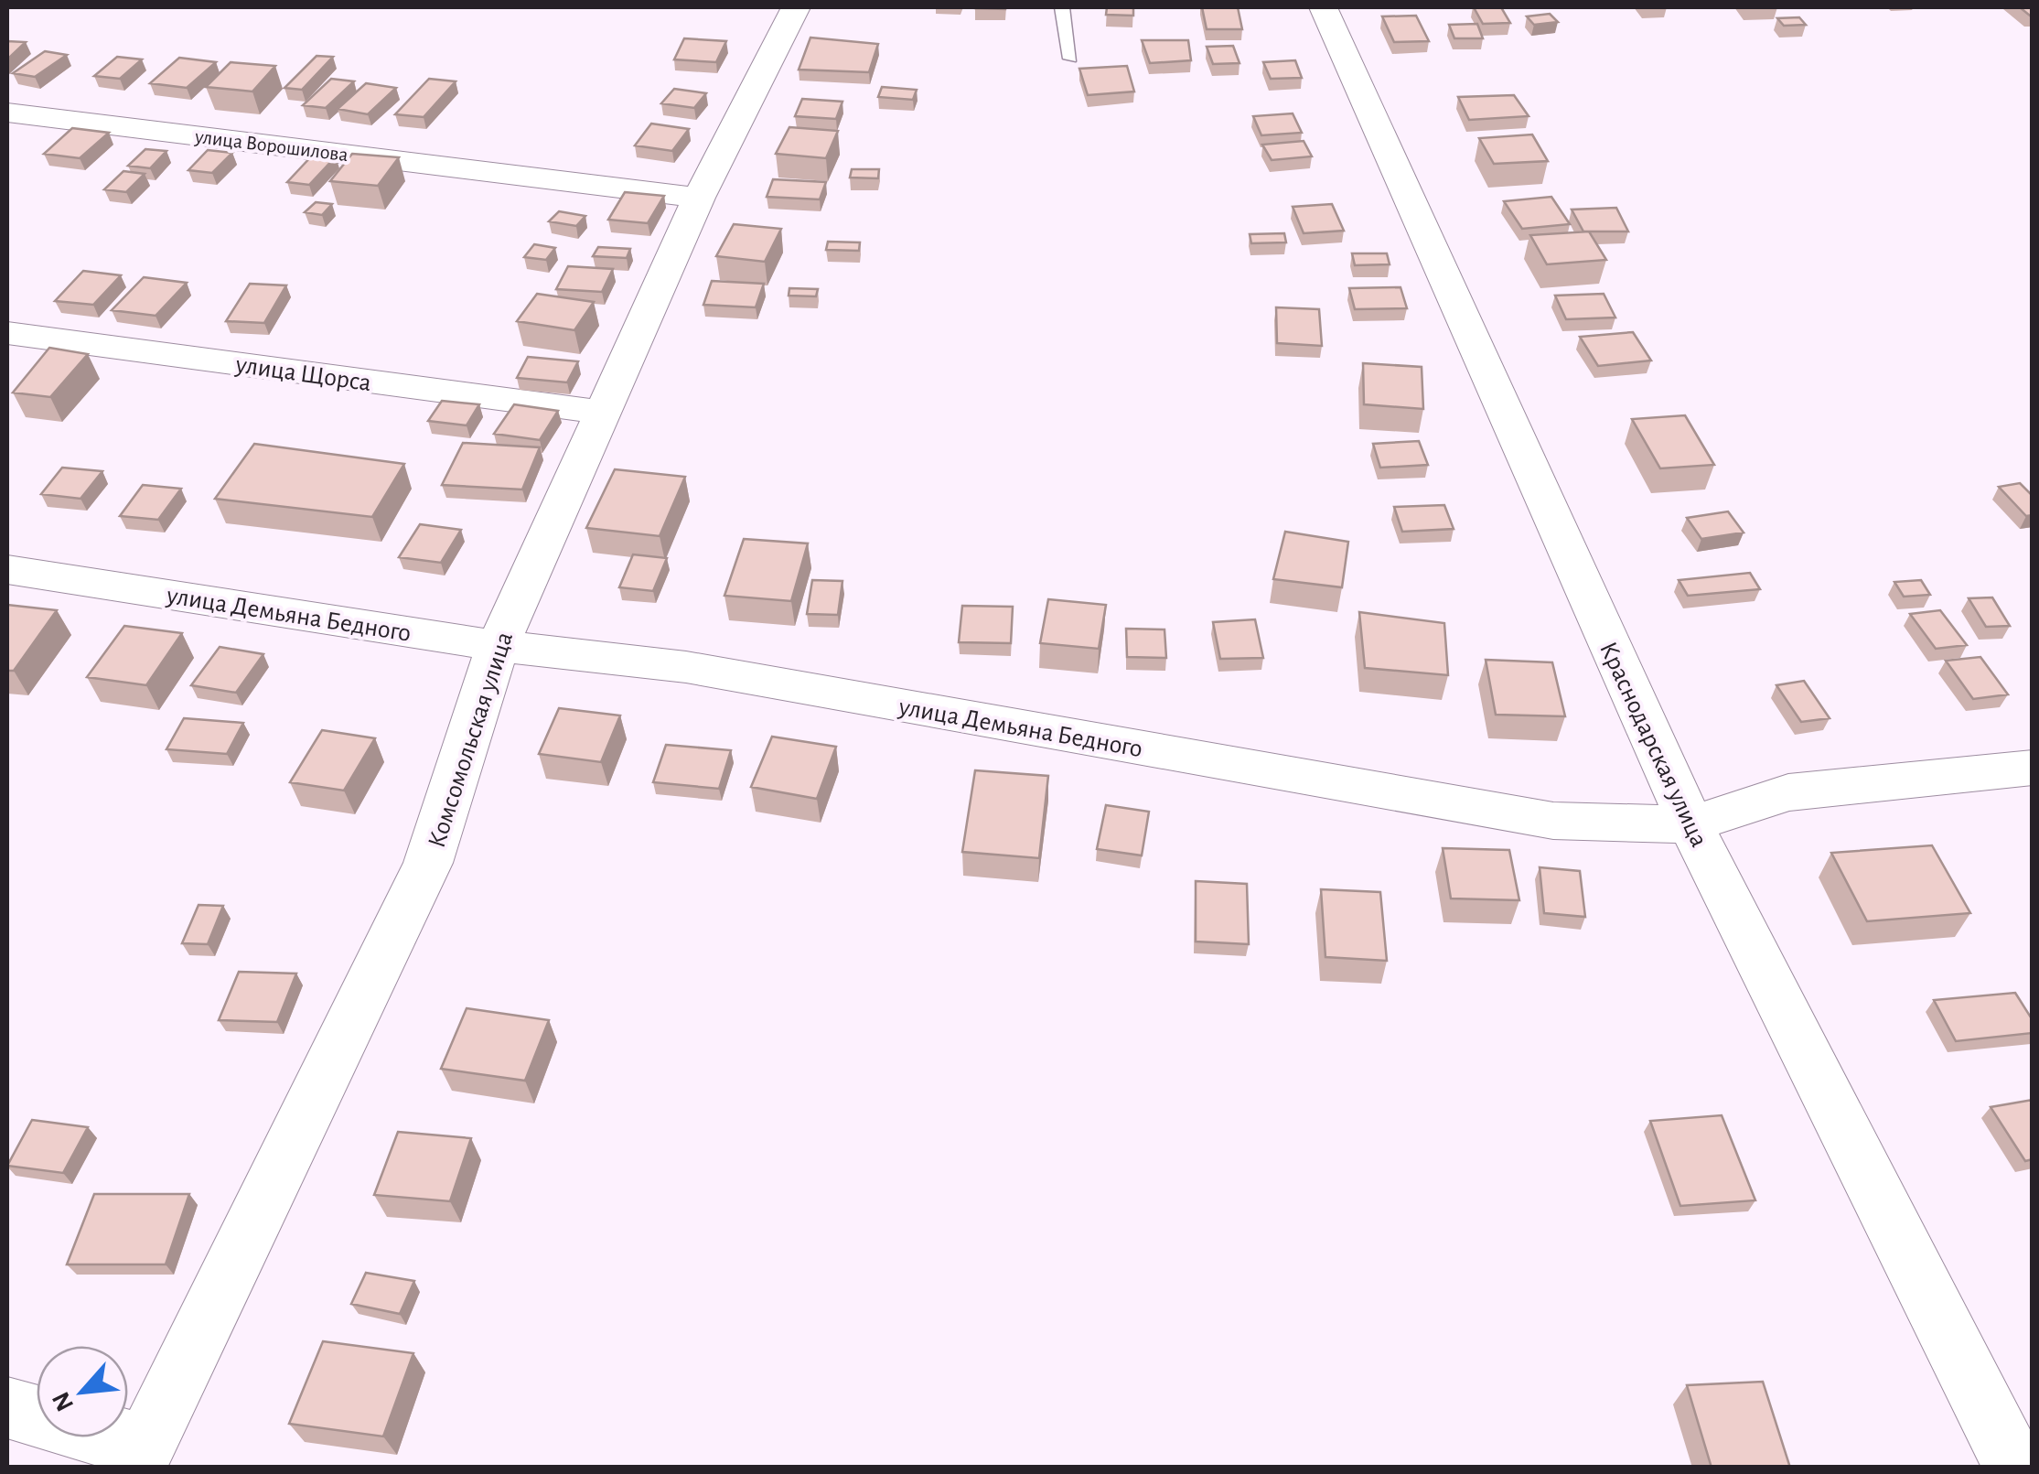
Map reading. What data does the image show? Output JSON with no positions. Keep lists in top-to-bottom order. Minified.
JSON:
{"streets":{"street":["улица Ворошилова","улица Щорса","улица Демьяна Бедного","Комсомольская улица","Краснодарская улица"]},"crossings":[["улица Ворошилова","Комсомольская улица"],["улица Щорса","Комсомольская улица"],["улица Демьяна Бедного","Комсомольская улица"],["улица Демьяна Бедного","Краснодарская улица"]],"north":"bottom left"}
